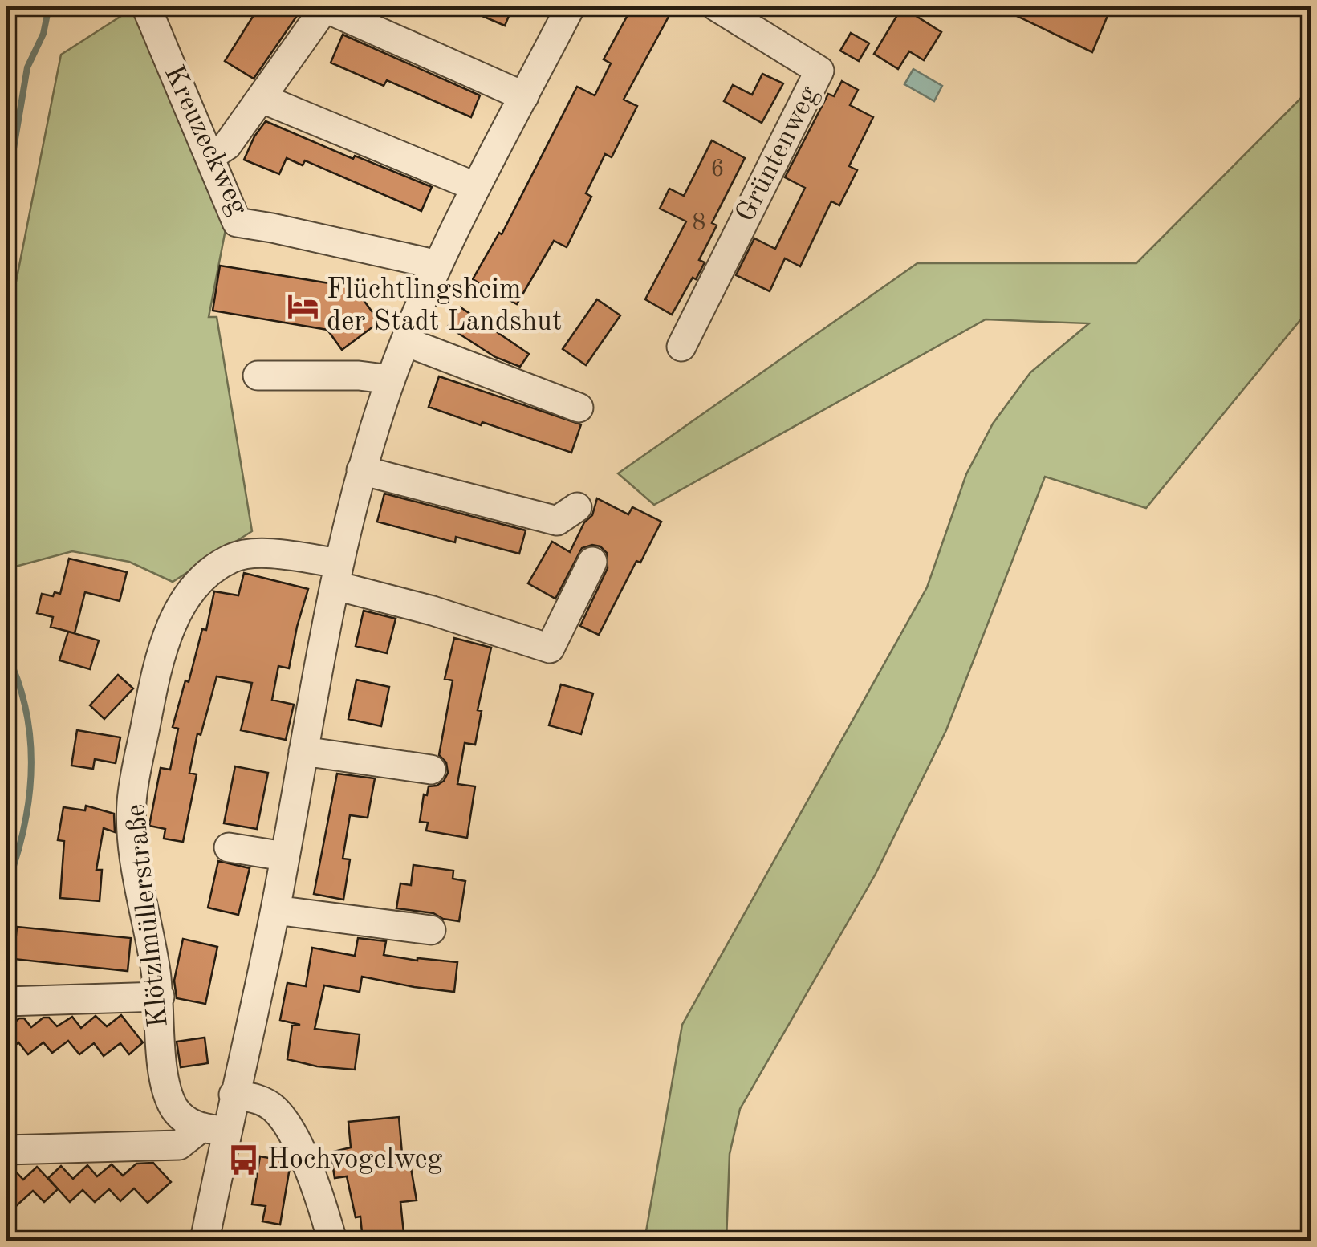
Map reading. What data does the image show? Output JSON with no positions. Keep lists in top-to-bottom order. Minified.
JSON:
{"streets":{"street":["Kreuzeckweg","Grüntenweg","Klötzlmüllerstraße"]},"places":{"hotel":["Flüchtlingsheim der Stadt Landshut"],"bus stop":["Hochvogelweg"]},"house_numbers":["6","8"]}
